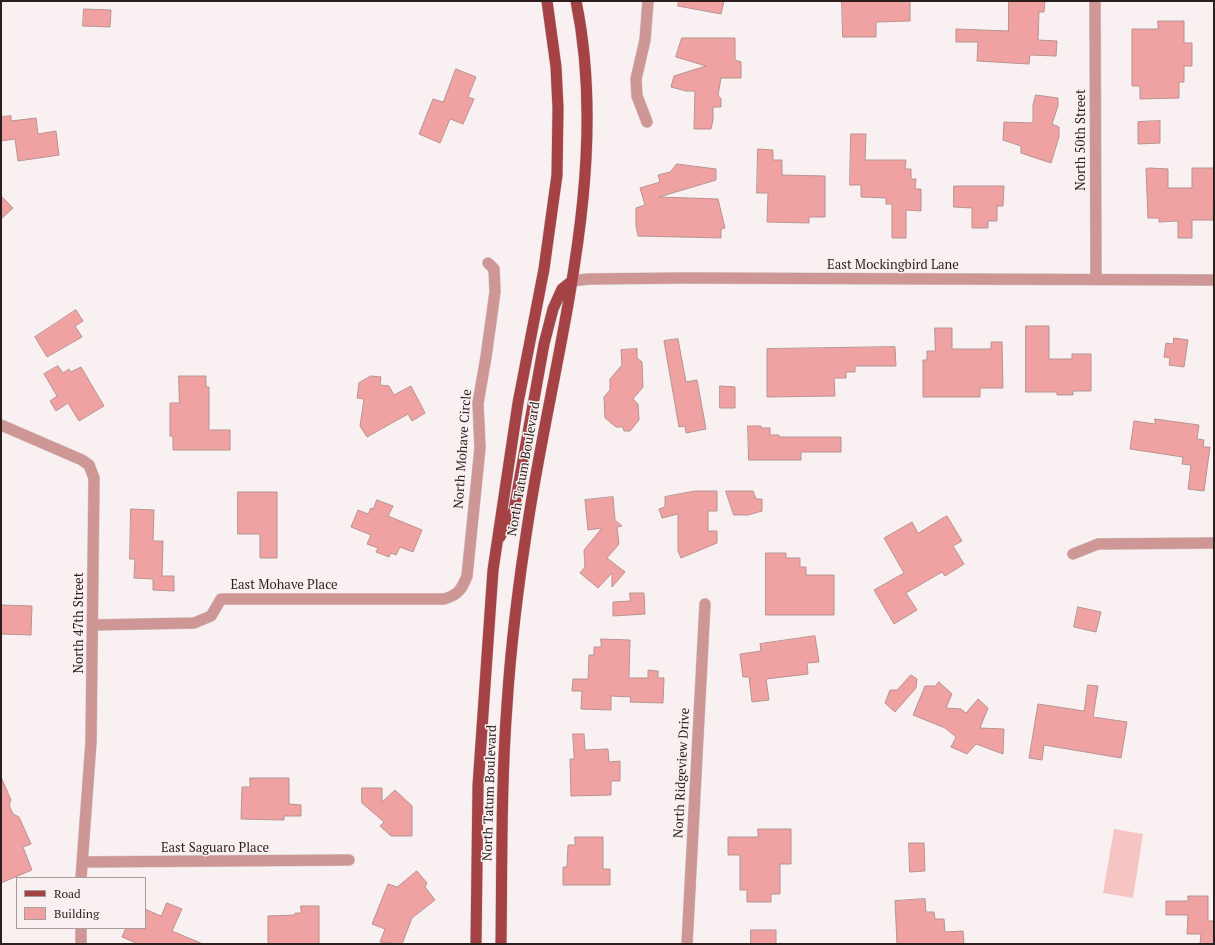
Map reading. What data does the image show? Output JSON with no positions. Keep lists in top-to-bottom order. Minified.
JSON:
{"streets":{"main road":["North Tatum Boulevard"],"street":["North 50th Street","East Mockingbird Lane","North Mohave Circle","East Mohave Place","North 47th Street","North Ridgeview Drive","East Saguaro Place"]},"crossings":[["North 50th Street","East Mockingbird Lane"],["East Mockingbird Lane","North Tatum Boulevard"],["North Mohave Circle","East Mohave Place"],["East Mohave Place","North 47th Street"],["North 47th Street","East Saguaro Place"]],"legend":["Road","Building"]}
